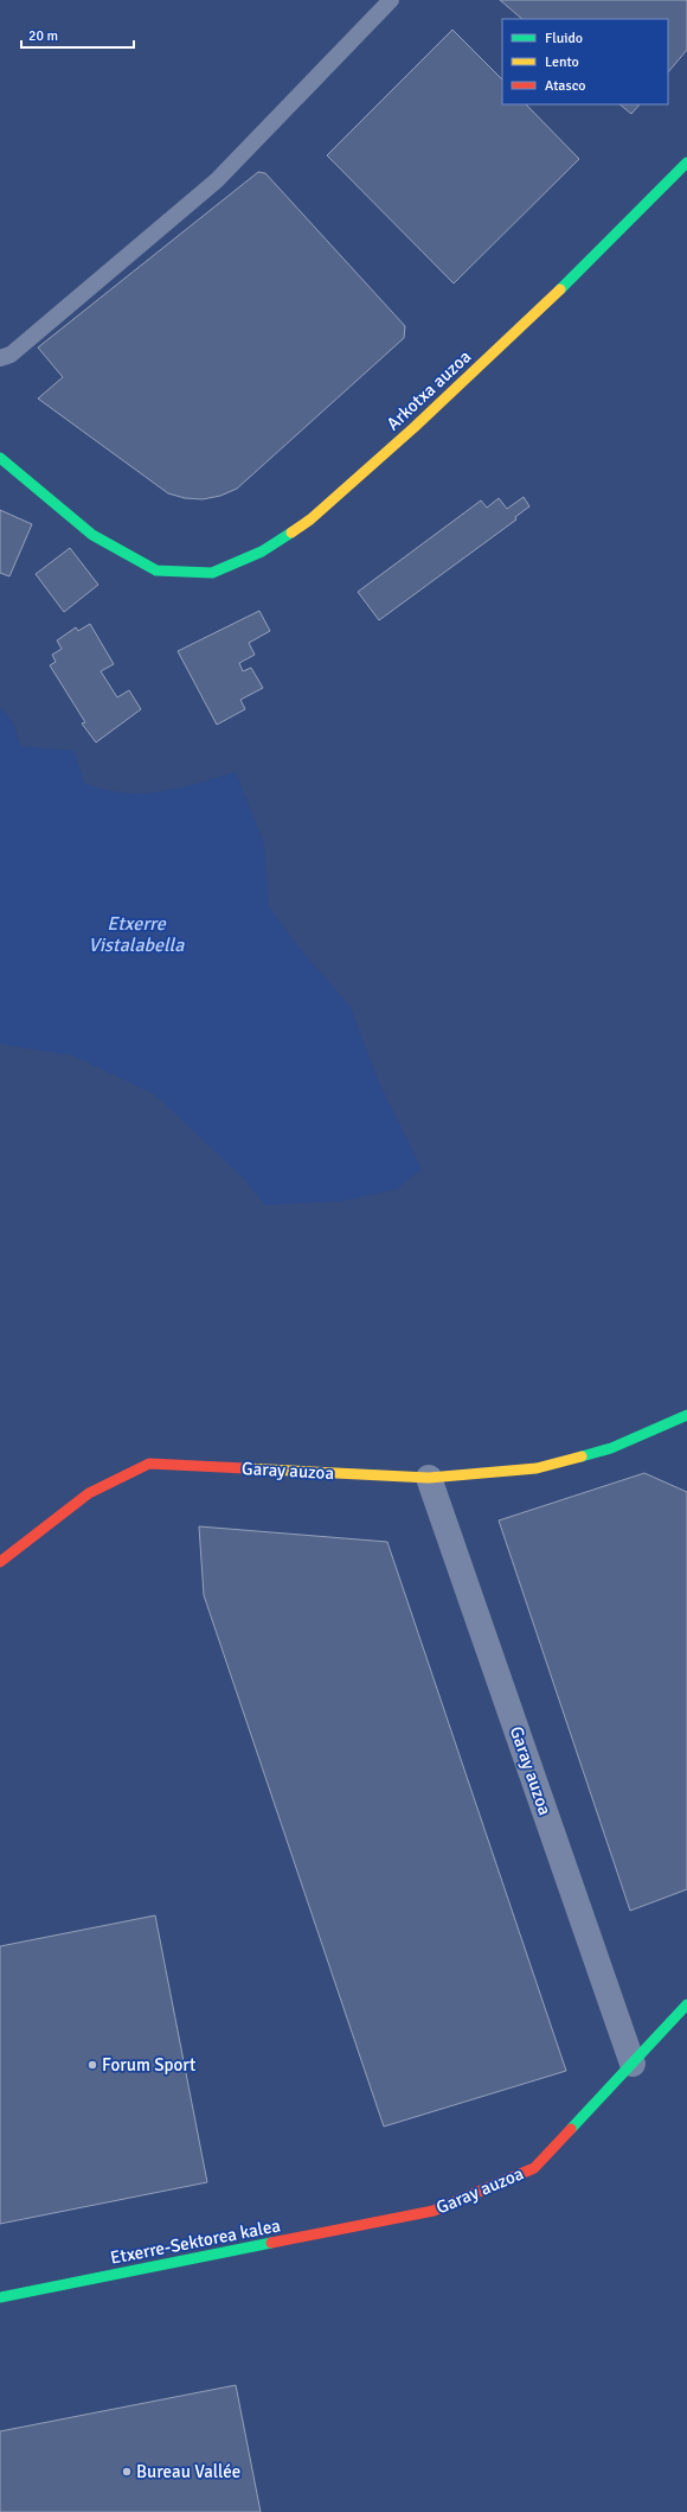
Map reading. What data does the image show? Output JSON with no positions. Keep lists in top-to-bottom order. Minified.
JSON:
{"streets":{"street":["Arkotxa auzoa","Garay auzoa","Etxerre-Sektorea kalea"]},"crossings":[["Garay auzoa","Etxerre-Sektorea kalea"]],"water":["Etxerre Vistalabella"],"places":["Forum Sport","Bureau Vallée"],"legend":["Fluido","Lento","Atasco"],"scale_bar":"20 m"}
